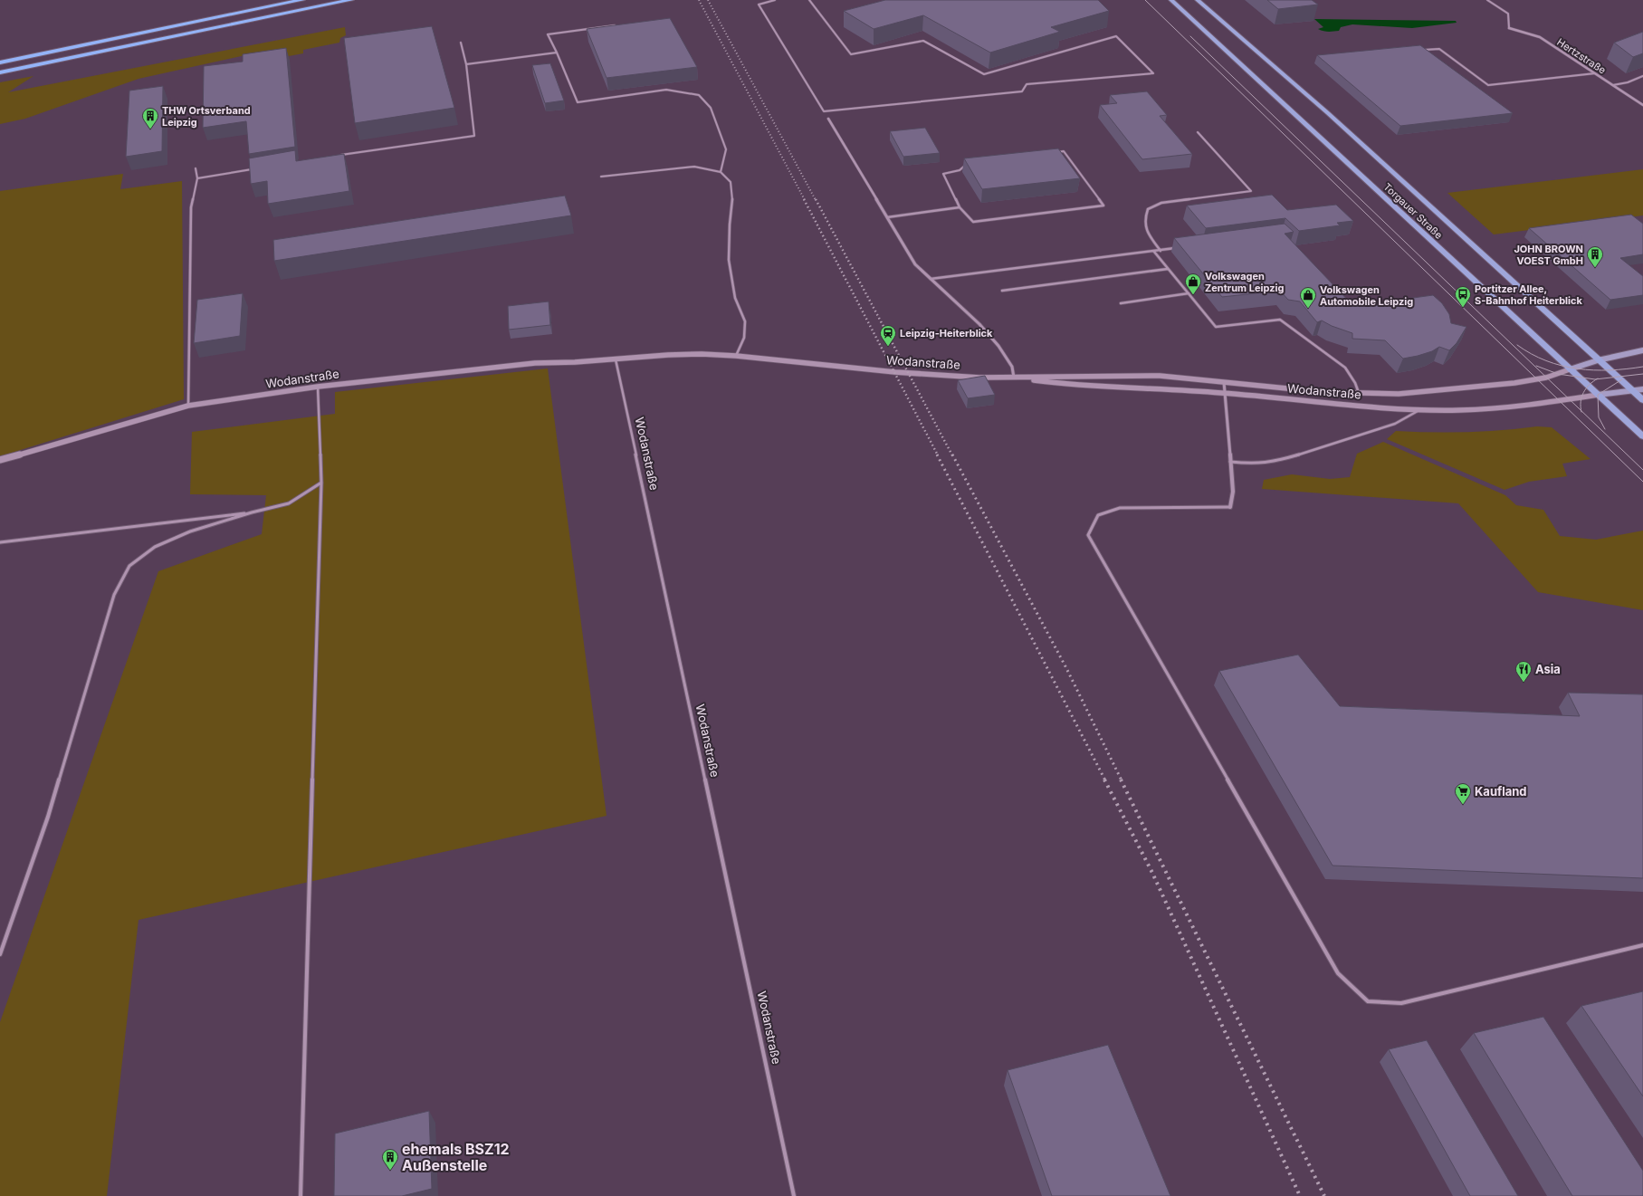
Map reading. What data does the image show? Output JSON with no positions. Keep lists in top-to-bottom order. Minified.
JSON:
{"streets":{"main road":["Torgauer Straße","Wodanstraße"],"street":["Hertzstraße"]},"crossings":[["Torgauer Straße","Wodanstraße"]],"places":{"building":["THW Ortsverband Leipzig","JOHN BROWN VOEST GmbH","ehemals BSZ12 Außenstelle"],"shop":["Volkswagen Zentrum Leipzig","Volkswagen Automobile Leipzig"],"bus stop":["Portitzer Allee, S-Bahnhof Heiterblick"],"station":["Leipzig-Heiterblick"],"restaurant":["Asia"],"supermarket":["Kaufland"]}}
